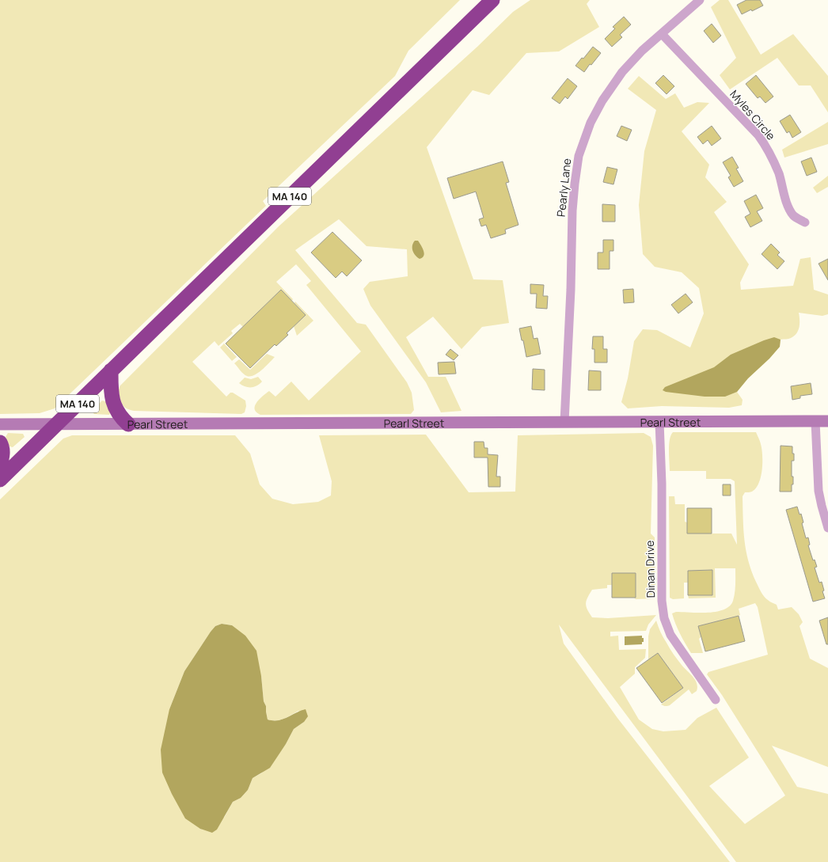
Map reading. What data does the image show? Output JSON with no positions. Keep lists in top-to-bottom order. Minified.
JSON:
{"streets":{"highway":["MA 140"],"main road":["Pearl Street"],"street":["Myles Circle","Pearly Lane","Dinan Drive"]},"crossings":[["Myles Circle","Pearly Lane"],["Pearly Lane","Pearl Street"],["MA 140","Pearl Street"],["Pearl Street","Dinan Drive"]]}
